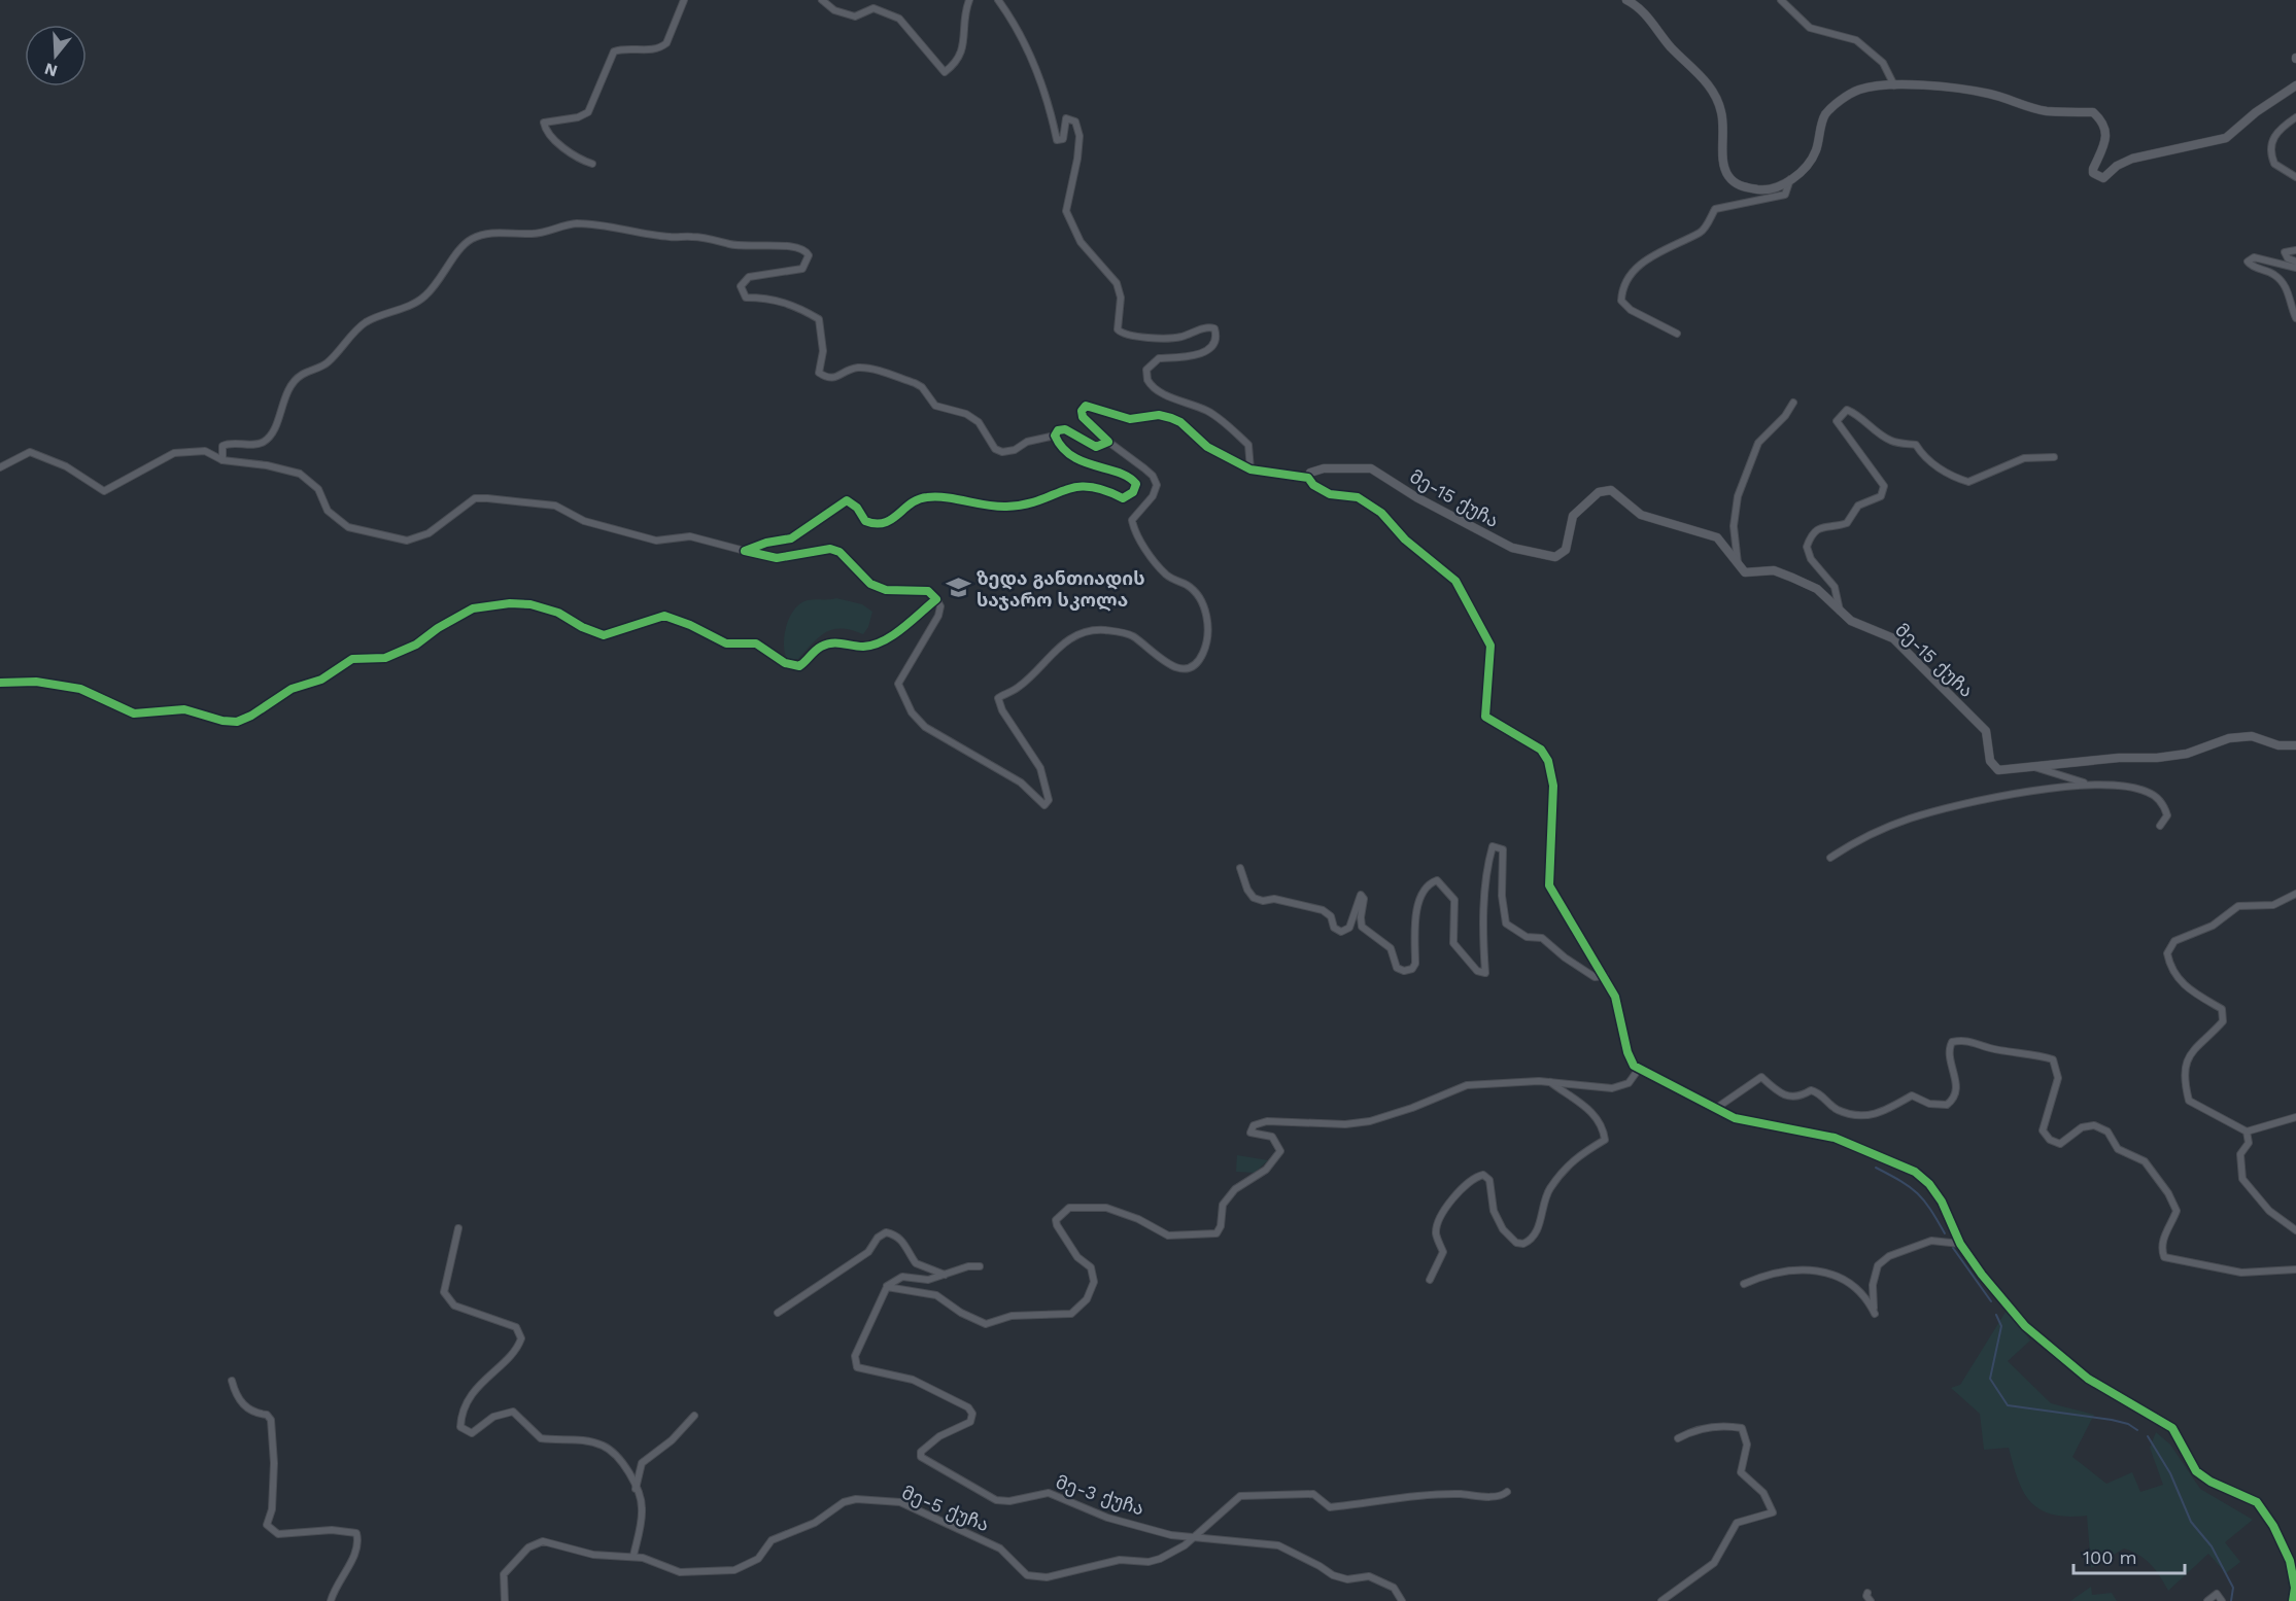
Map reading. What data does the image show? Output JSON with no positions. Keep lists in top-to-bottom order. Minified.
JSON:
{"streets":{"street":["მე-15 ქუჩა","მე-3 ქუჩა","მე-5 ქუჩა"]},"crossings":[["მე-3 ქუჩა","მე-5 ქუჩა"]],"places":{"school or university":["ზედა განთიადის საჯარო სკოლა"]},"scale_bar":"100 m","north":"bottom"}
